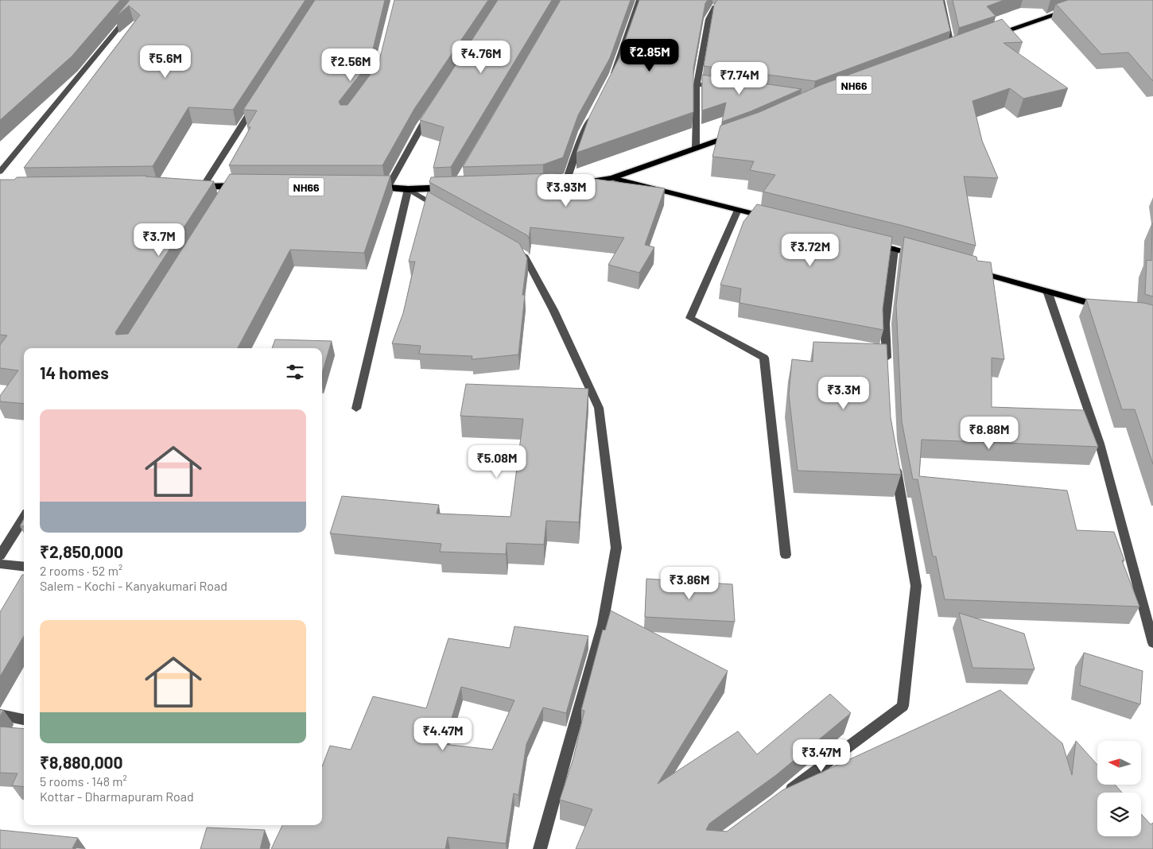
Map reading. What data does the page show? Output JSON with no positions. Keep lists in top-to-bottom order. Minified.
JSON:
{"north":"left","page":{"price":["₹2.85M","₹4.76M","₹5.6M","₹2.56M","₹7.74M","₹3.93M","₹3.7M","₹3.72M","₹3.3M","₹8.88M","₹5.08M","₹3.86M","₹4.47M","₹3.47M"],"heading":"14 homes","list":[{"name":"₹2,850,000","note":"2 rooms · 52 m² · Salem - Kochi - Kanyakumari Road"},{"name":"₹8,880,000","note":"5 rooms · 148 m² · Kottar - Dharmapuram Road"}]}}
